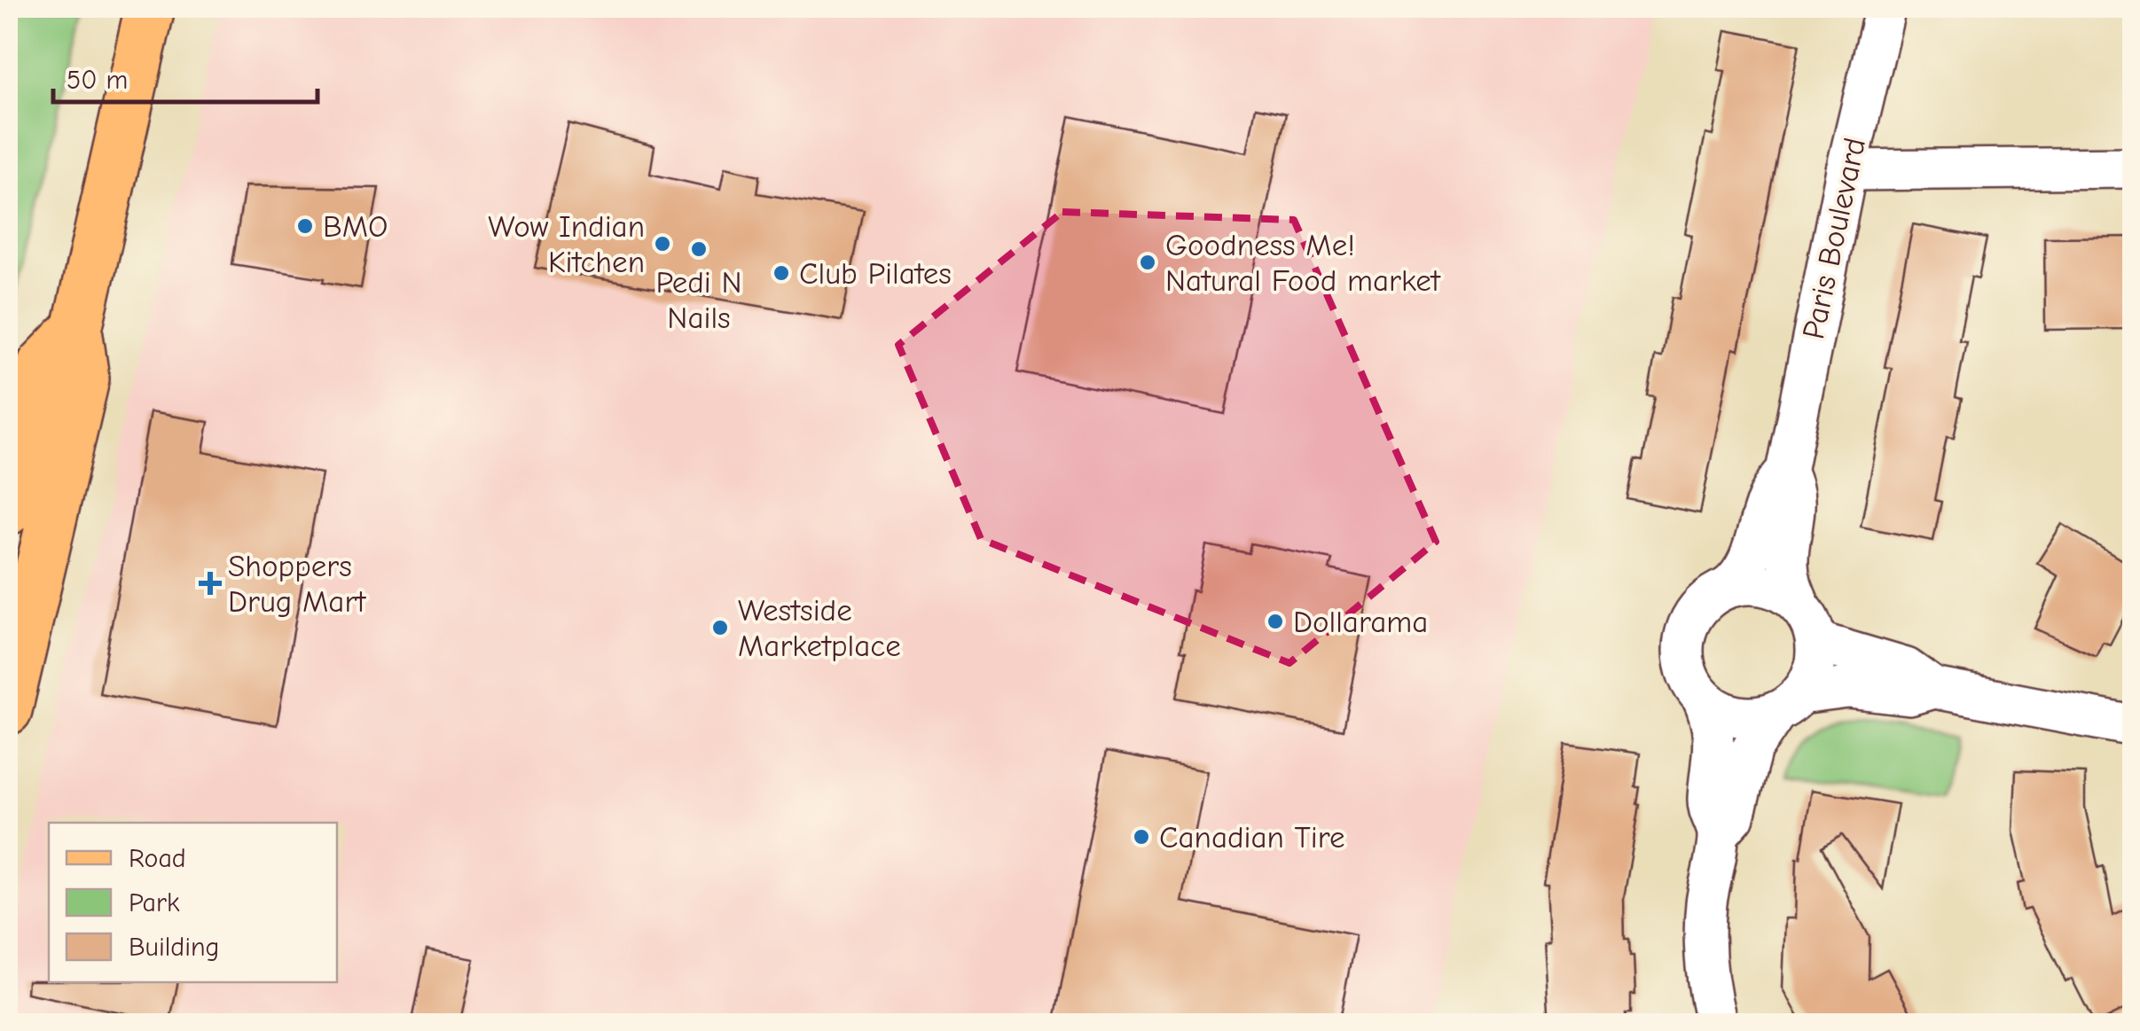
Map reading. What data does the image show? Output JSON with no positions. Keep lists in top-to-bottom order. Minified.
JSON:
{"streets":{"street":["Paris Boulevard"]},"places":{"other":["BMO","Wow Indian Kitchen","Pedi N Nails","Goodness Me! Natural Food market","Club Pilates","Dollarama","Westside Marketplace","Canadian Tire"],"health":["Shoppers Drug Mart"]},"legend":["Road","Park","Building"],"scale_bar":"50 m"}
